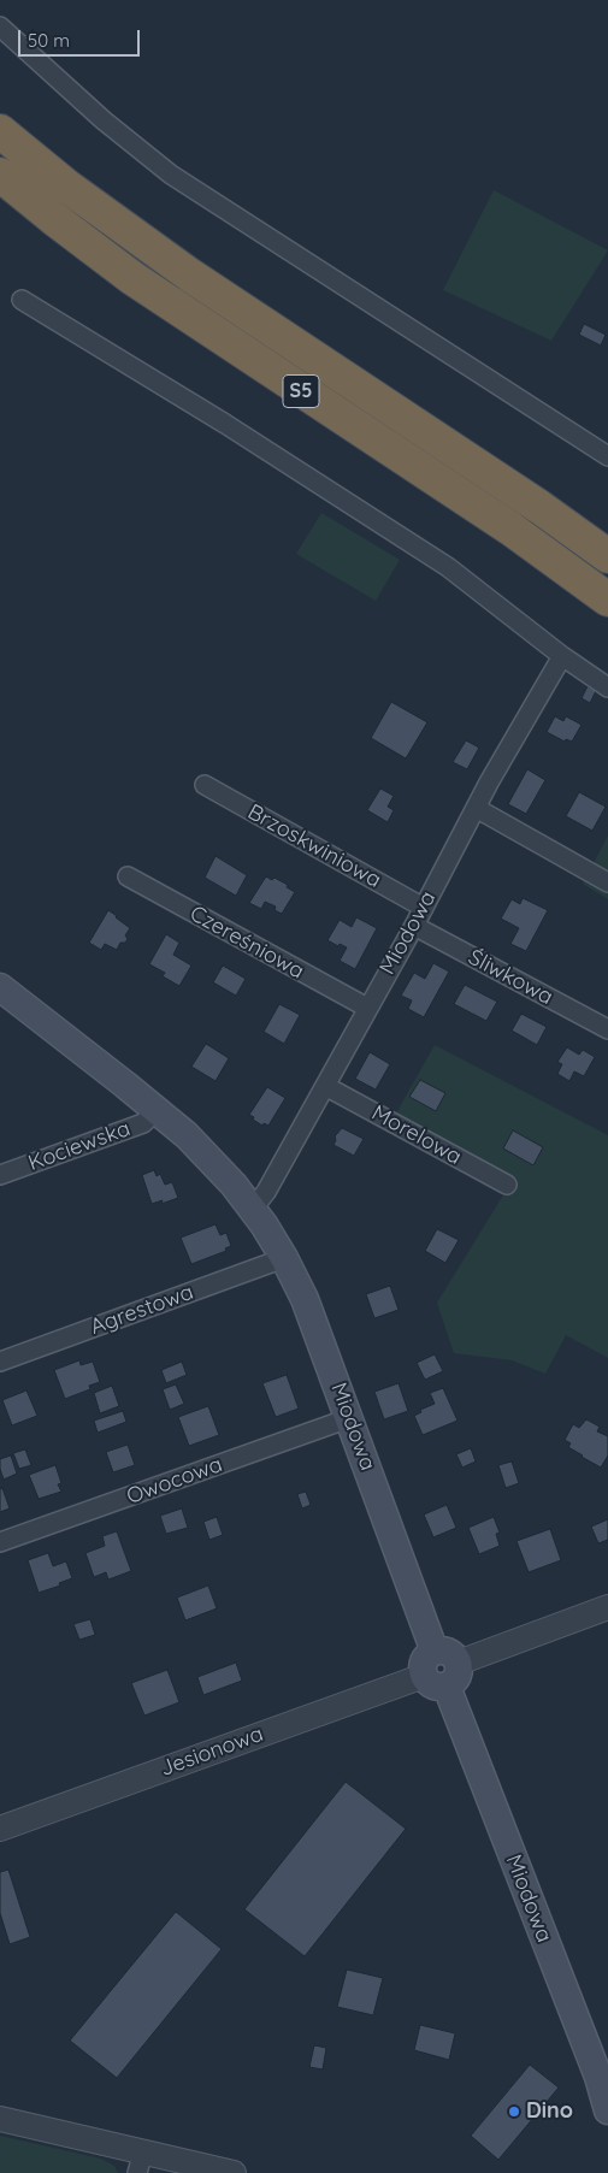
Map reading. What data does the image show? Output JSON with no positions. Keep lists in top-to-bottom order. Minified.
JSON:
{"streets":{"highway":["S5"],"main road":["Miodowa"],"street":["Brzoskwiniowa","Czereśniowa","Śliwkowa","Morelowa","Kociewska","Agrestowa","Owocowa","Jesionowa"]},"crossings":[["Brzoskwiniowa","Miodowa"],["Miodowa","Czereśniowa"],["Miodowa","Śliwkowa"],["Miodowa","Morelowa"],["Miodowa","Kociewska"],["Miodowa","Agrestowa"],["Miodowa","Owocowa"],["Miodowa","Jesionowa"]],"places":["Dino"],"scale_bar":"50 m"}
